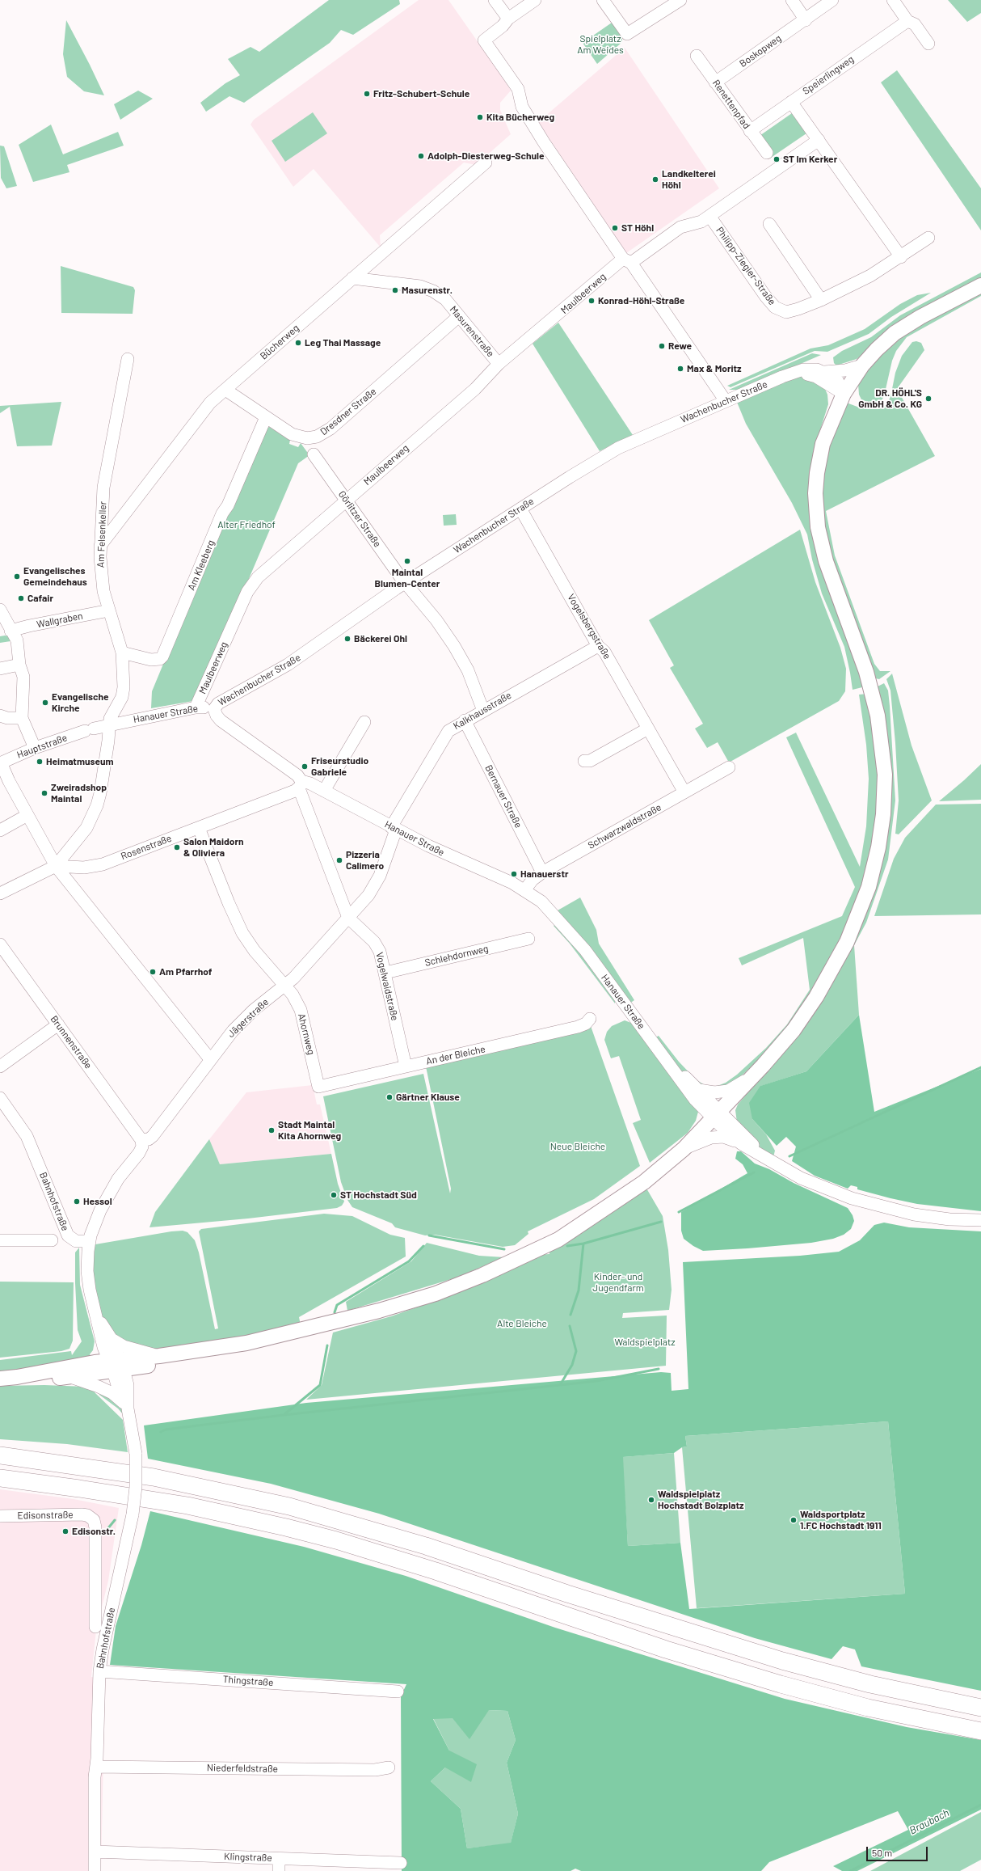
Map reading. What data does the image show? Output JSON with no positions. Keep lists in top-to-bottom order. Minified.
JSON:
{"streets":{"street":["Boskopweg","Speierlingweg","Renettenpfad","Philipp-Ziegler-Straße","Maulbeerweg","Masurenstraße","Bücherweg","Wachenbucher Straße","Dresdner Straße","Görlitzer Straße","Am Felsenkeller","Am Kleeberg","Wallgraben","Vogelsbergstraße","Kalkhausstraße","Hanauer Straße","Hauptstraße","Bernauer Straße","Schwarzwaldstraße","Rosenstraße","Schlehdornweg","Vogelwaidstraße","Jägerstraße","Ahornweg","Brunnenstraße","An der Bleiche","Bahnhofstraße","Edisonstraße","Thingstraße","Niederfeldstraße","Klingstraße"]},"crossings":[["Boskopweg","Renettenpfad"],["Speierlingweg","Renettenpfad"],["Philipp-Ziegler-Straße","Maulbeerweg"],["Maulbeerweg","Masurenstraße"],["Maulbeerweg","Görlitzer Straße"],["Maulbeerweg","Hanauer Straße"],["Masurenstraße","Bücherweg"],["Masurenstraße","Dresdner Straße"],["Bücherweg","Dresdner Straße"],["Bücherweg","Am Felsenkeller"],["Wachenbucher Straße","Görlitzer Straße"],["Wachenbucher Straße","Vogelsbergstraße"],["Wachenbucher Straße","Hanauer Straße"],["Dresdner Straße","Am Kleeberg"],["Am Felsenkeller","Am Kleeberg"],["Am Felsenkeller","Wallgraben"],["Am Felsenkeller","Hanauer Straße"],["Am Felsenkeller","Hauptstraße"],["Am Felsenkeller","Rosenstraße"],["Vogelsbergstraße","Kalkhausstraße"],["Vogelsbergstraße","Schwarzwaldstraße"],["Kalkhausstraße","Hanauer Straße"],["Kalkhausstraße","Bernauer Straße"],["Kalkhausstraße","Vogelwaidstraße"],["Kalkhausstraße","Jägerstraße"],["Hanauer Straße","Hauptstraße"],["Hanauer Straße","Schwarzwaldstraße"],["Hanauer Straße","Rosenstraße"],["Bernauer Straße","Schwarzwaldstraße"],["Rosenstraße","Ahornweg"],["Schlehdornweg","Vogelwaidstraße"],["Vogelwaidstraße","Jägerstraße"],["Vogelwaidstraße","An der Bleiche"],["Jägerstraße","Ahornweg"],["Jägerstraße","Brunnenstraße"],["Ahornweg","An der Bleiche"],["Bahnhofstraße","Edisonstraße"],["Bahnhofstraße","Thingstraße"],["Bahnhofstraße","Niederfeldstraße"],["Bahnhofstraße","Klingstraße"]],"water":["Braubach"],"parks":["Spielplatz Am Weides","Alter Friedhof","Neue Bleiche","Kinder- und Jugendfarm","Alte Bleiche","Waldspielplatz"],"places":["Fritz-Schubert-Schule","Kita Bücherweg","Adolph-Diesterweg-Schule","ST Im Kerker","Landkelterei Höhl","ST Höhl","Masurenstr.","Konrad-Höhl-Straße","Leg Thai Massage","Rewe","Max & Moritz","DR. HÖHL'S GmbH & Co. KG","Maintal Blumen-Center","Evangelisches Gemeindehaus","Cafair","Bäckerei Ohl","Evangelische Kirche","Heimatmuseum","Friseurstudio Gabriele","Zweiradshop Maintal","Salon Maidorn & Oliviera","Pizzeria Calimero","Hanauerstr","Am Pfarrhof","Gärtner Klause","Stadt Maintal Kita Ahornweg","ST Hochstadt Süd","Hessol","Waldspielplatz Hochstadt Bolzplatz","Waldsportplatz 1.FC Hochstadt 1911","Edisonstr."],"scale_bar":"50 m"}
